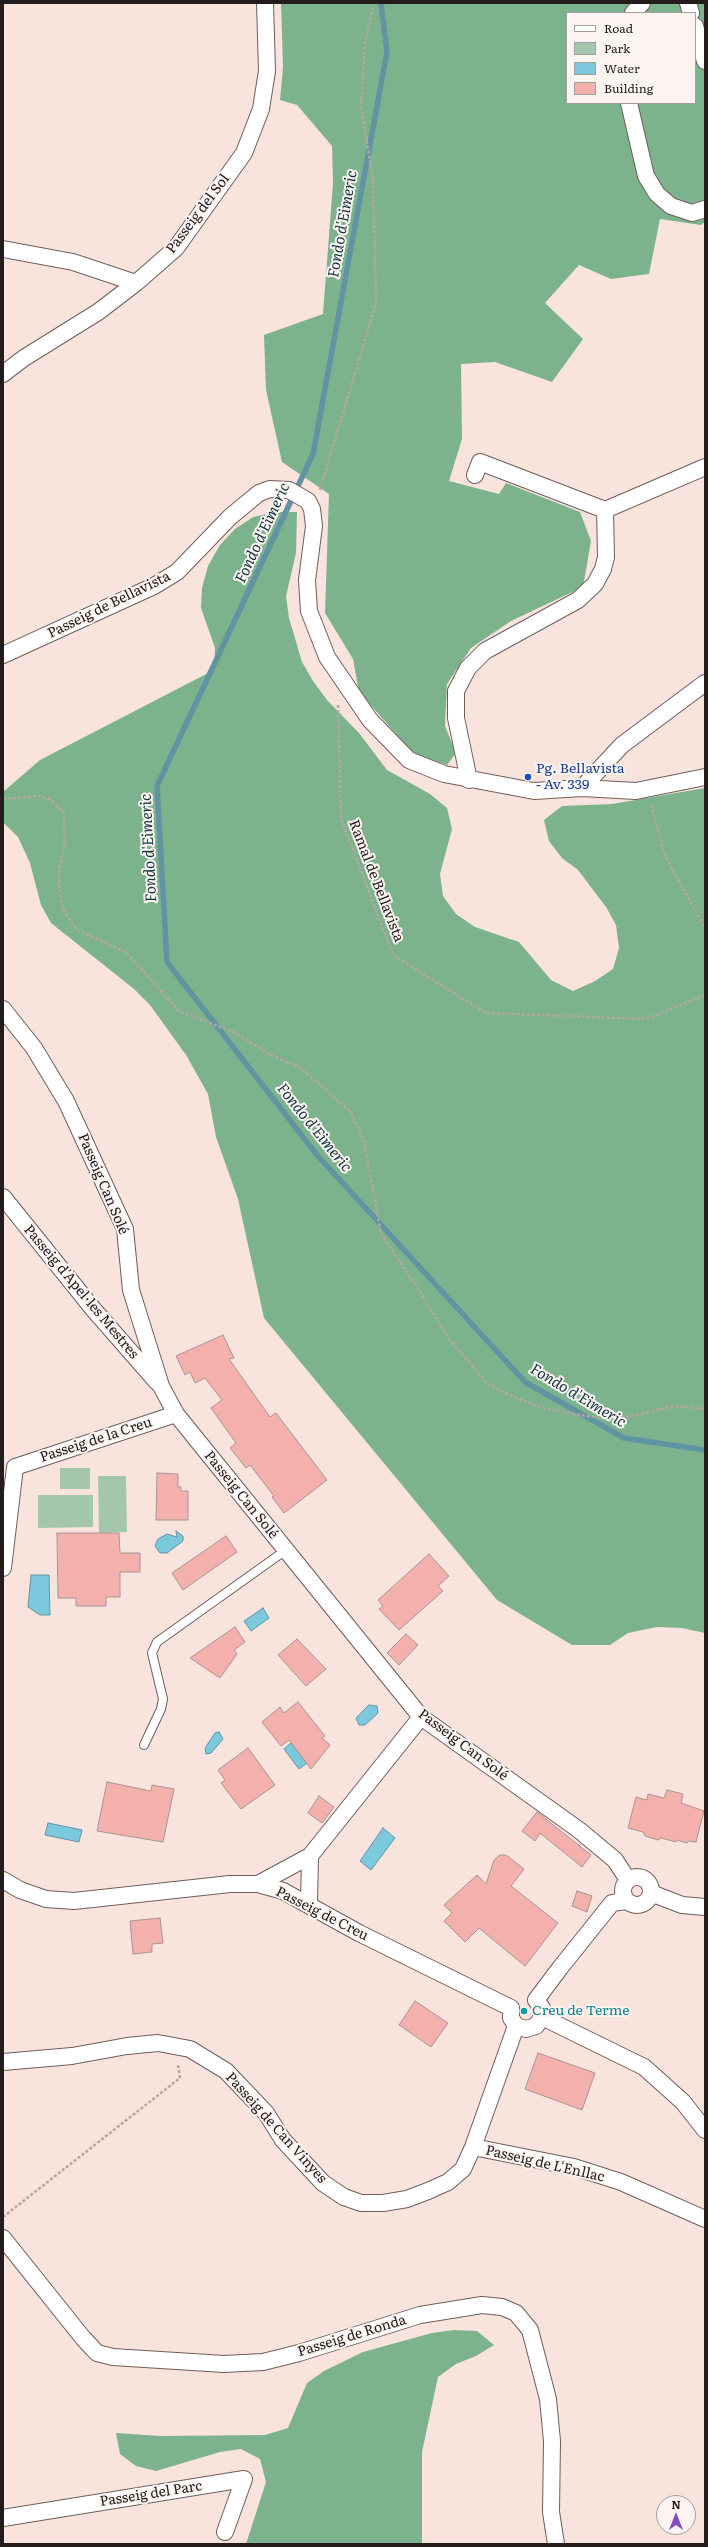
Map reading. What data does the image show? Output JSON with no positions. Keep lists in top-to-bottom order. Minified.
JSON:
{"streets":{"street":["Passeig del Sol","Passeig de Bellavista","Passeig Can Solé","Passeig d'Apel·les Mestres","Passeig de la Creu","Passeig de Creu","Passeig de Can Vinyes","Passeig de L'Enllac","Passeig de Ronda","Passeig del Parc"],"path":["Ramal de Bellavista"]},"crossings":[["Passeig Can Solé","Passeig d'Apel·les Mestres"],["Passeig Can Solé","Passeig de la Creu"],["Passeig de Creu","Passeig de Can Vinyes"],["Passeig de Can Vinyes","Passeig de L'Enllac"]],"water":["Fondo d'Eimeric"],"places":["Pg. Bellavista - Av. 339","Creu de Terme"],"legend":["Road","Park","Water","Building"],"north":"top"}
